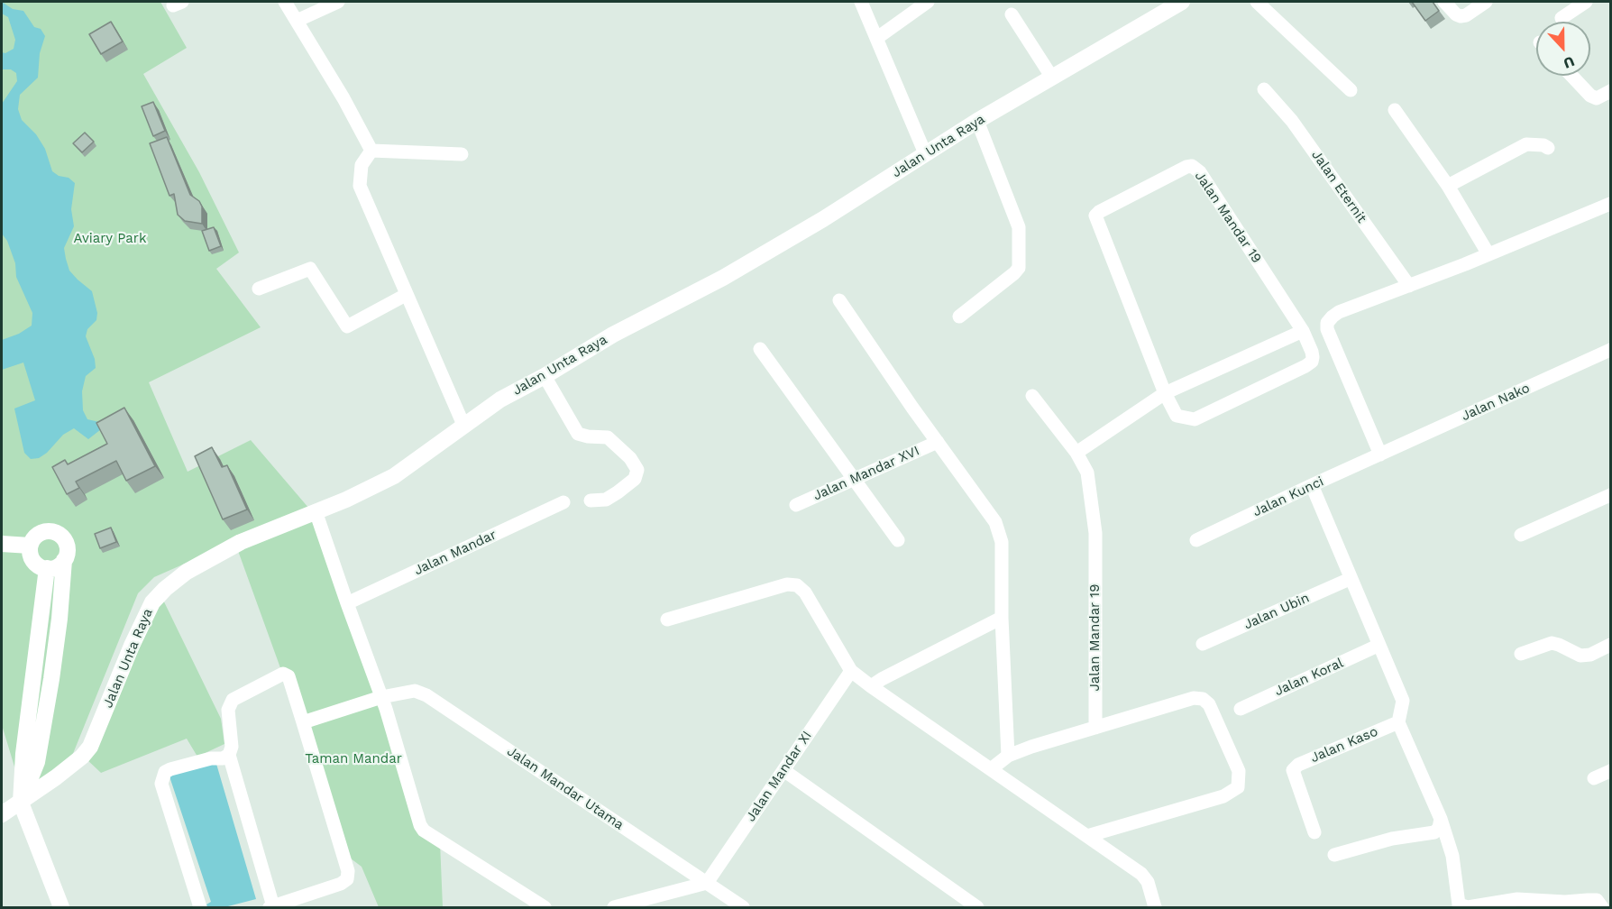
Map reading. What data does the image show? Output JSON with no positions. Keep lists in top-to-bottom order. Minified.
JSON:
{"streets":{"street":["Jalan Unta Raya","Jalan Eternit","Jalan Mandar 19","Jalan Nako","Jalan Mandar XVI","Jalan Kunci","Jalan Mandar","Jalan Ubin","Jalan Koral","Jalan Kaso","Jalan Mandar XI","Jalan Mandar Utama"]},"crossings":[["Jalan Nako","Jalan Kunci"],["Jalan Mandar XI","Jalan Mandar Utama"]],"parks":["Aviary Park","Taman Mandar"],"north":"bottom"}
